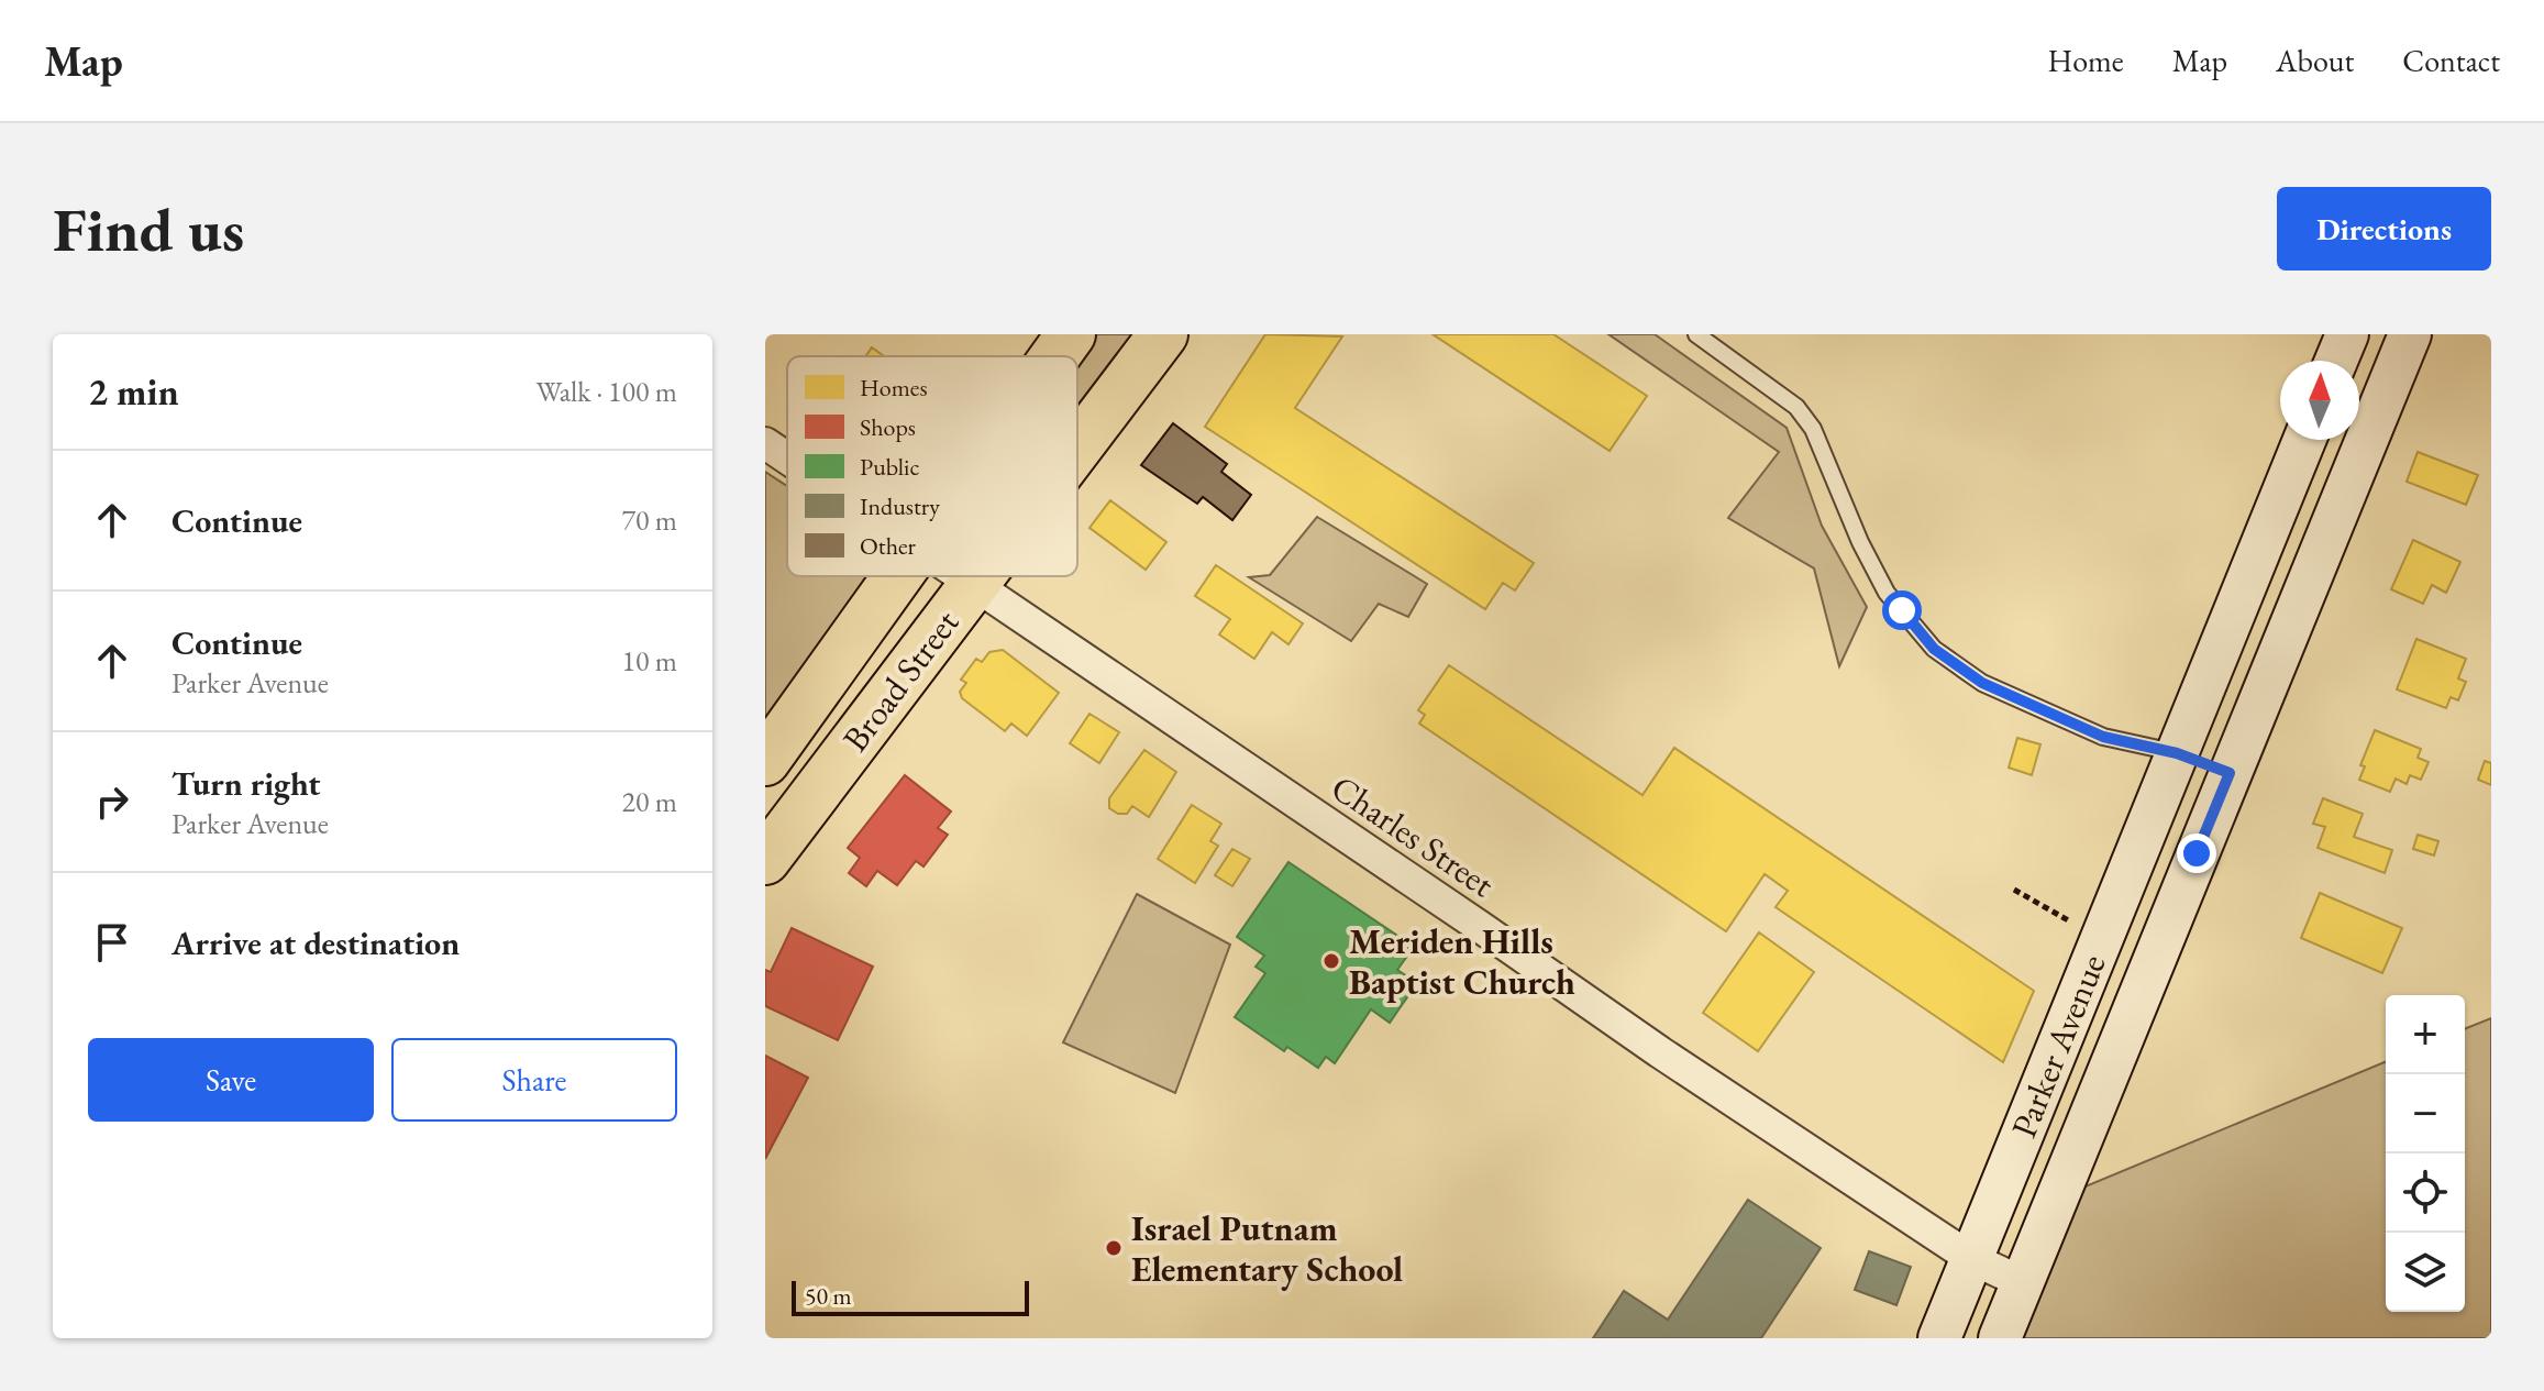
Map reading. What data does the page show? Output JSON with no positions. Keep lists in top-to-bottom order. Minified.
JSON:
{"streets":{"main road":["Broad Street"],"street":["Charles Street","Parker Avenue"]},"crossings":[["Broad Street","Charles Street"],["Charles Street","Parker Avenue"]],"places":["Meriden Hills Baptist Church","Israel Putnam Elementary School"],"legend":["Homes","Shops","Public","Industry","Other"],"scale_bar":"50 m","north":"top","page":{"header":"Map","nav":["Home","Map","About","Contact"],"buttons":["Directions",["Save","Share"]],"title":"Find us","heading":["2 min","Walk · 100 m"],"list":[["Continue","70 m"],["Continue","Parker Avenue","10 m"],["Turn right","Parker Avenue","20 m"],"Arrive at destination"],"map_buttons":["+","−"],"scale":"50 m"}}
